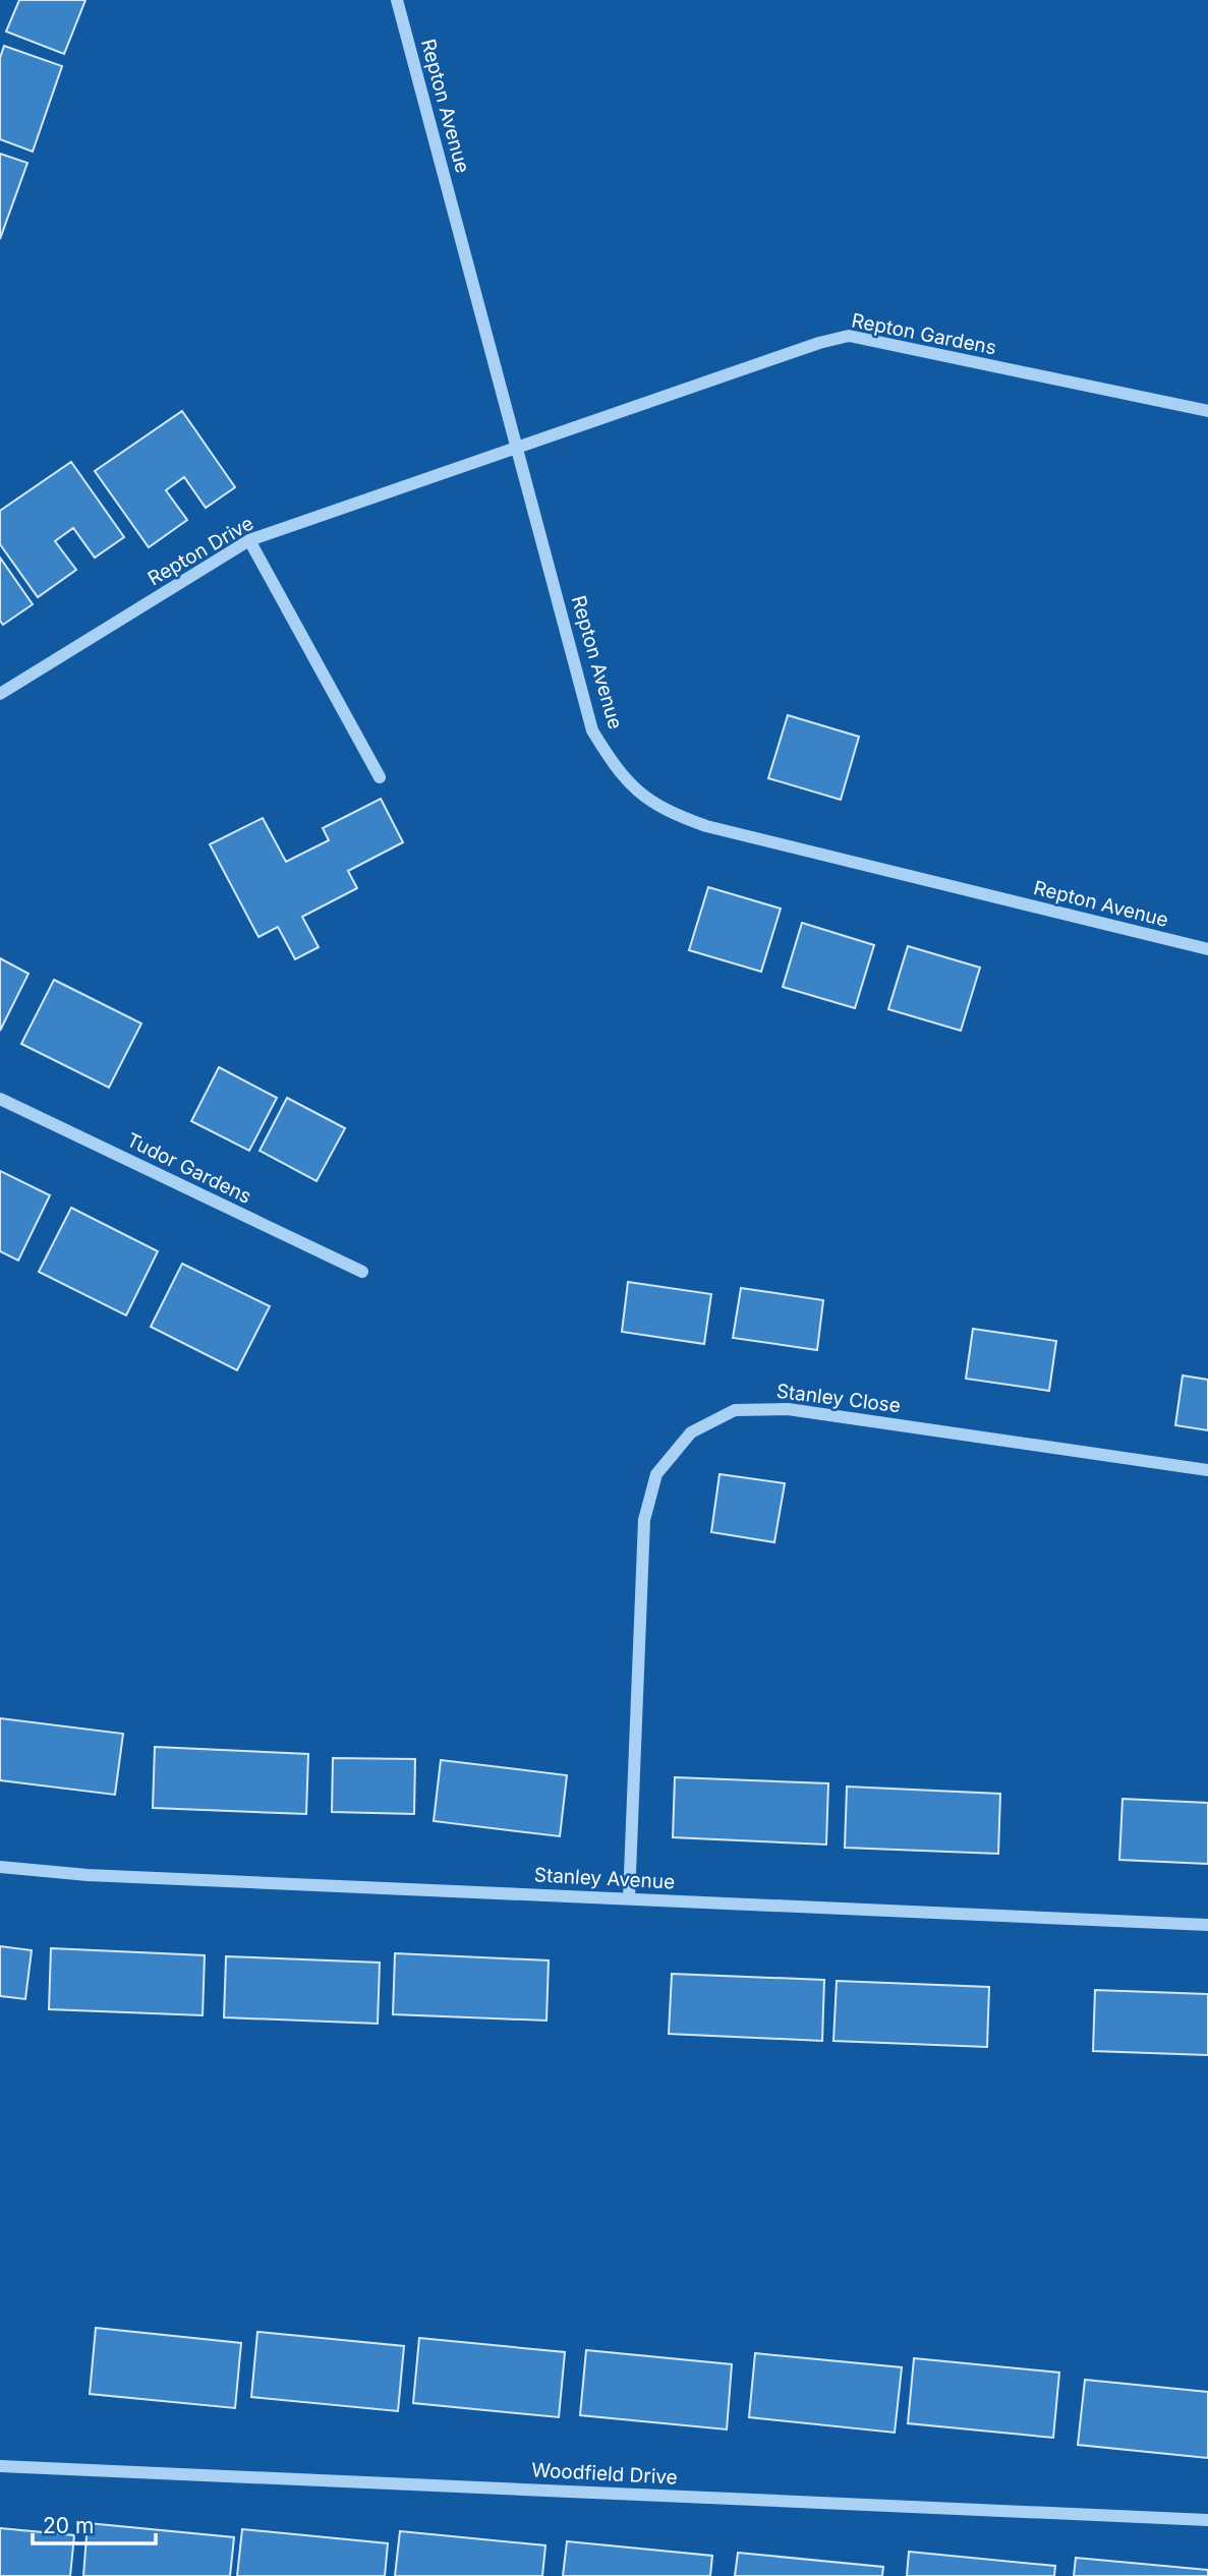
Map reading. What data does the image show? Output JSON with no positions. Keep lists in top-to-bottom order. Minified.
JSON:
{"streets":{"street":["Repton Avenue","Repton Gardens","Repton Drive","Tudor Gardens","Stanley Close","Stanley Avenue","Woodfield Drive"]},"crossings":[["Repton Avenue","Repton Gardens"],["Repton Avenue","Repton Drive"],["Repton Gardens","Repton Drive"],["Stanley Close","Stanley Avenue"]],"scale_bar":"20 m"}
